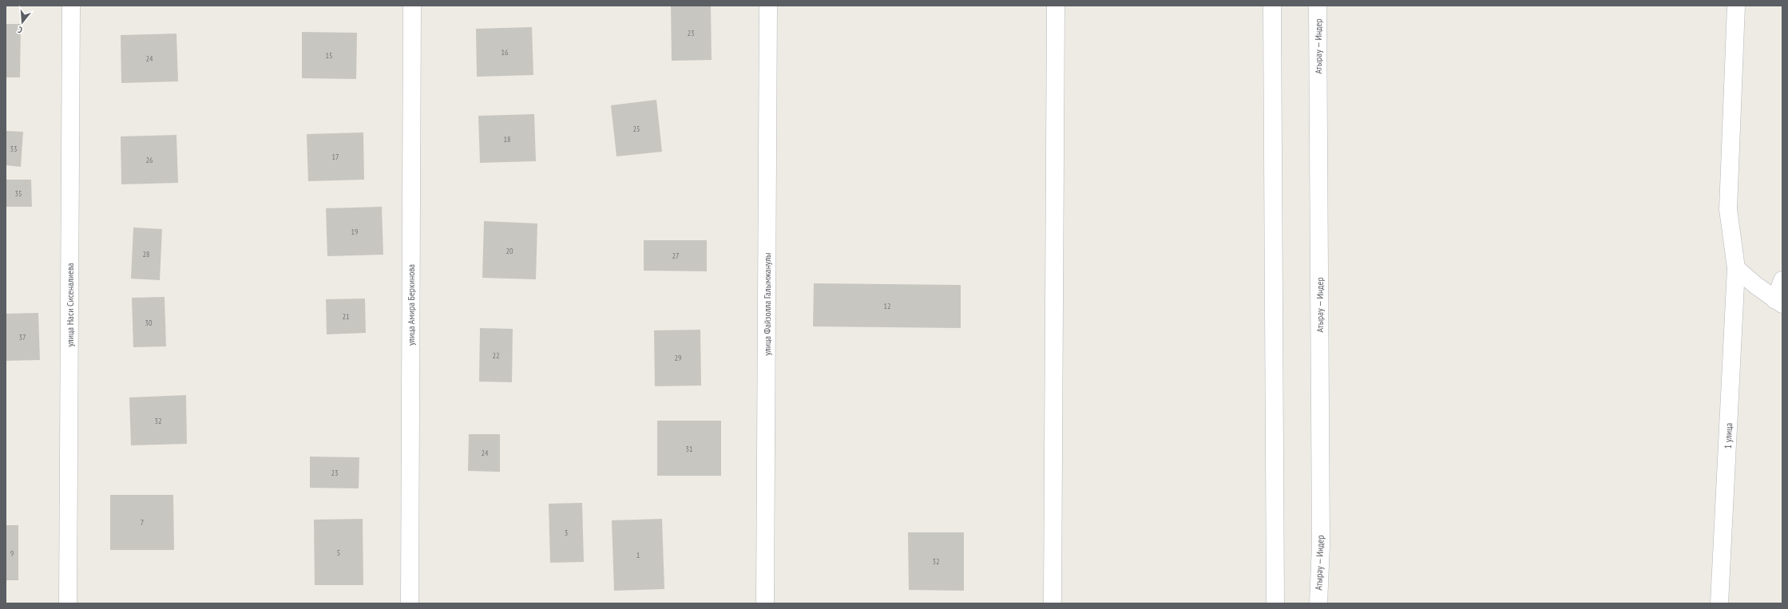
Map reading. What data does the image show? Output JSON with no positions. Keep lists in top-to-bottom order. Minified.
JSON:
{"streets":{"street":["Атырау — Индер","улица Файзолла Галымжанулы","улица Наси Сисеналиева","улица Амира Беркинова","1 улица"]},"house_numbers":["23","16","15","24","25","18","33","17","26","35","19","20","28","27","12","21","30","37","22","29","32","31","24","23","7","3","5","9","1","32"],"north":"bottom"}
